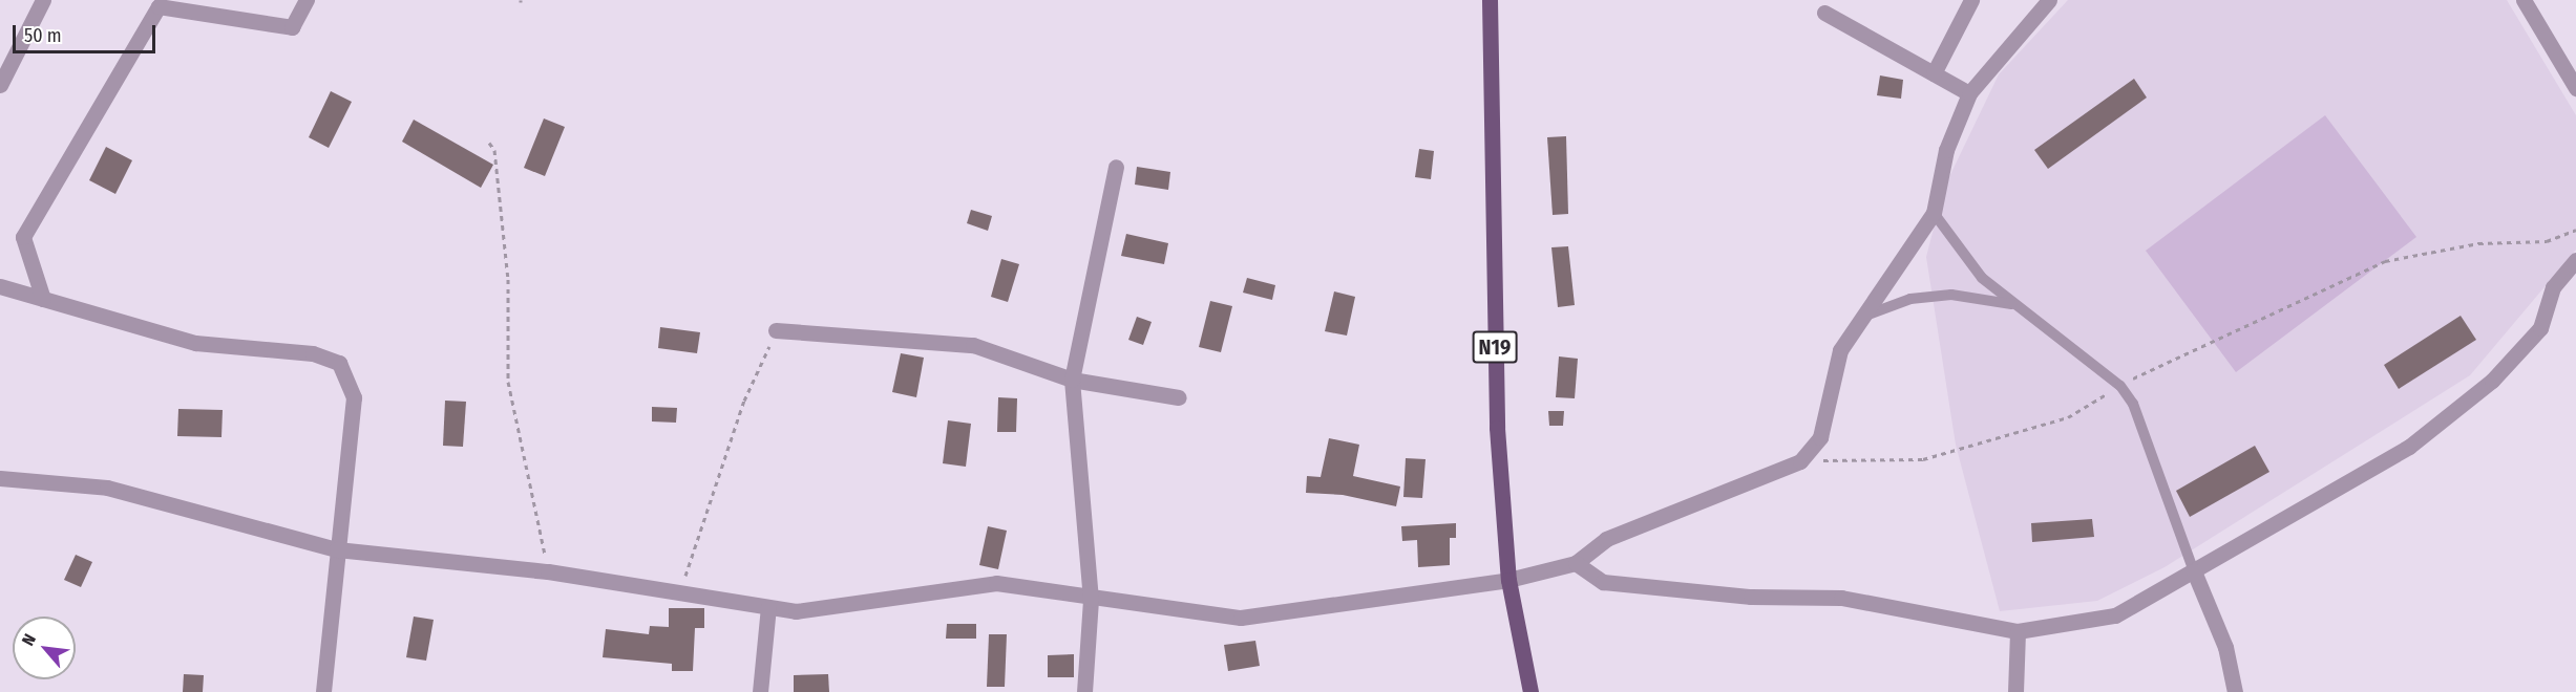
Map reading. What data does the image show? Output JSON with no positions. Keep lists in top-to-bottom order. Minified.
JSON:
{"streets":{"main road":["N19"]},"scale_bar":"50 m","north":"top left"}
